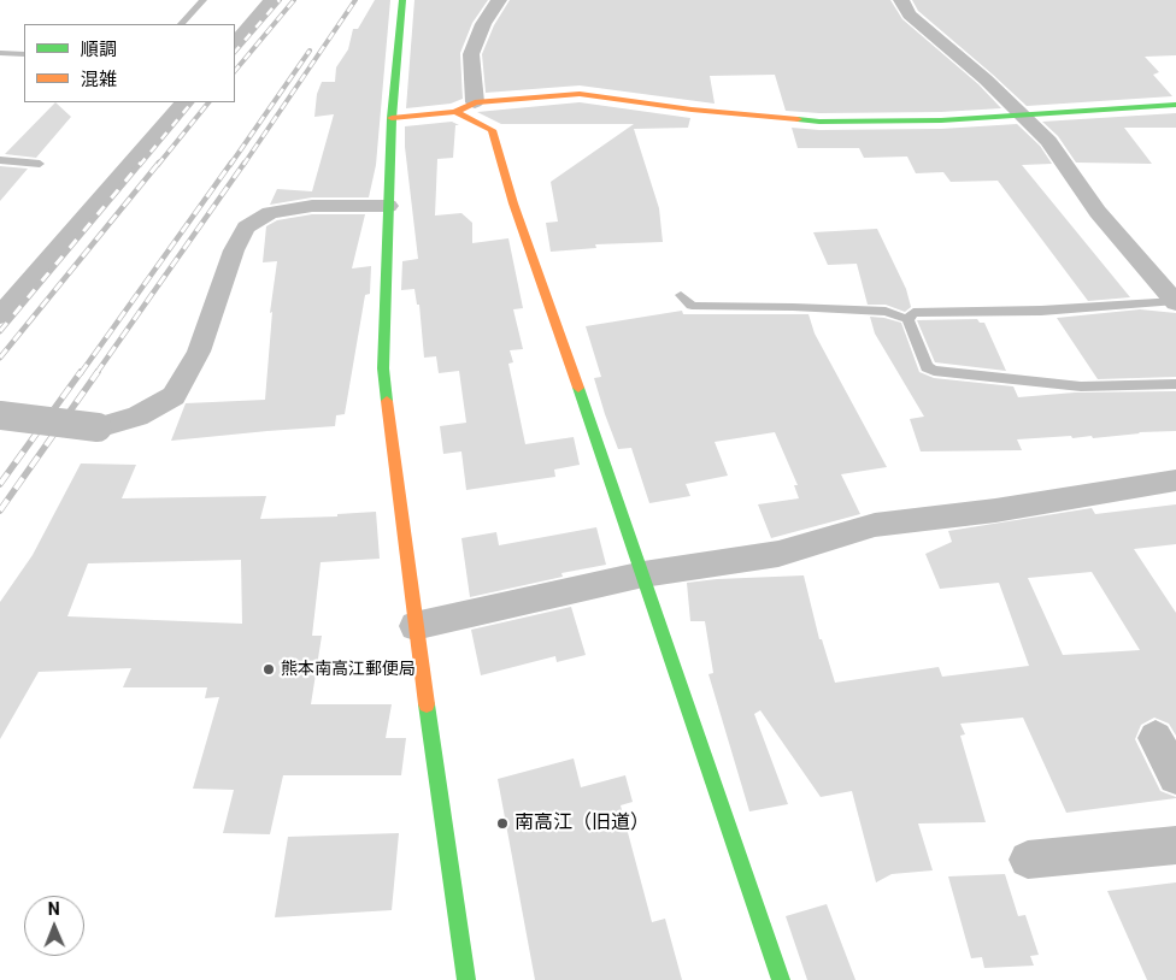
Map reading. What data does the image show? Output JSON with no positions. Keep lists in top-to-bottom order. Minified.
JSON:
{"places":["熊本南高江郵便局","南高江（旧道）"],"legend":["順調","混雑"],"north":"top"}
